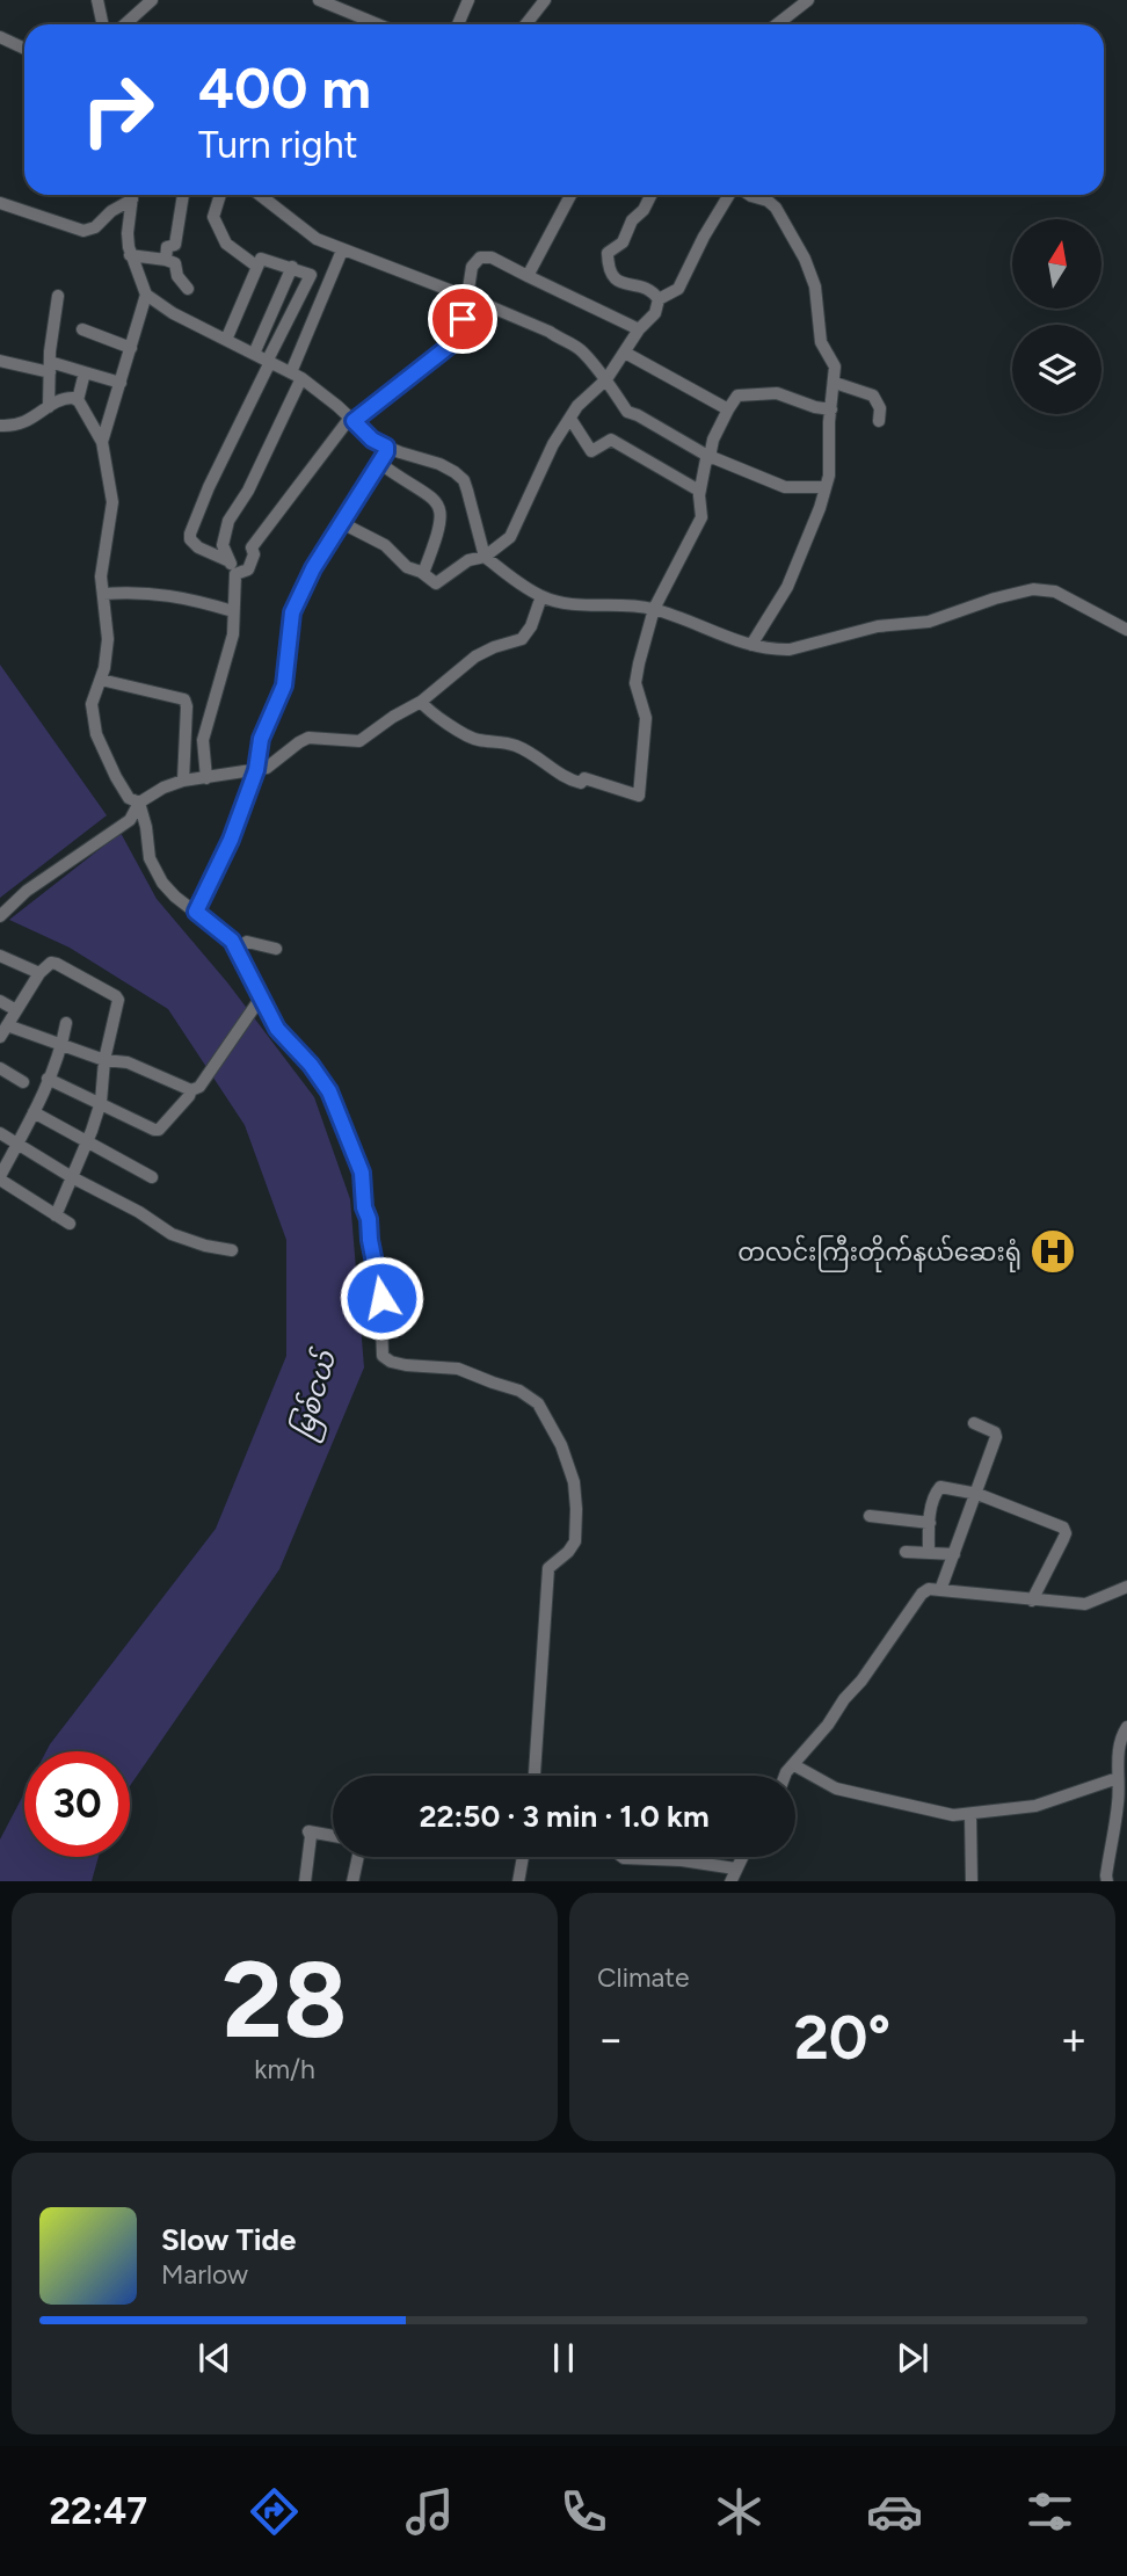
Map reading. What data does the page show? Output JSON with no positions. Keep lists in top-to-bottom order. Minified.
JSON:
{"water":["မြစ်ငယ်"],"places":{"hospital":["တလင်းကြီးတိုက်နယ်ဆေးရုံ"]},"north":"top","page":{"turn":["400 m","Turn right"],"limit":"30","trip":"22:50 · 3 min · 1.0 km","tile":[["28","km/h"],"Climate"],"heat":["−","20°","+"],"song":["Slow Tide","Marlow"],"tabs":"22:47"}}
